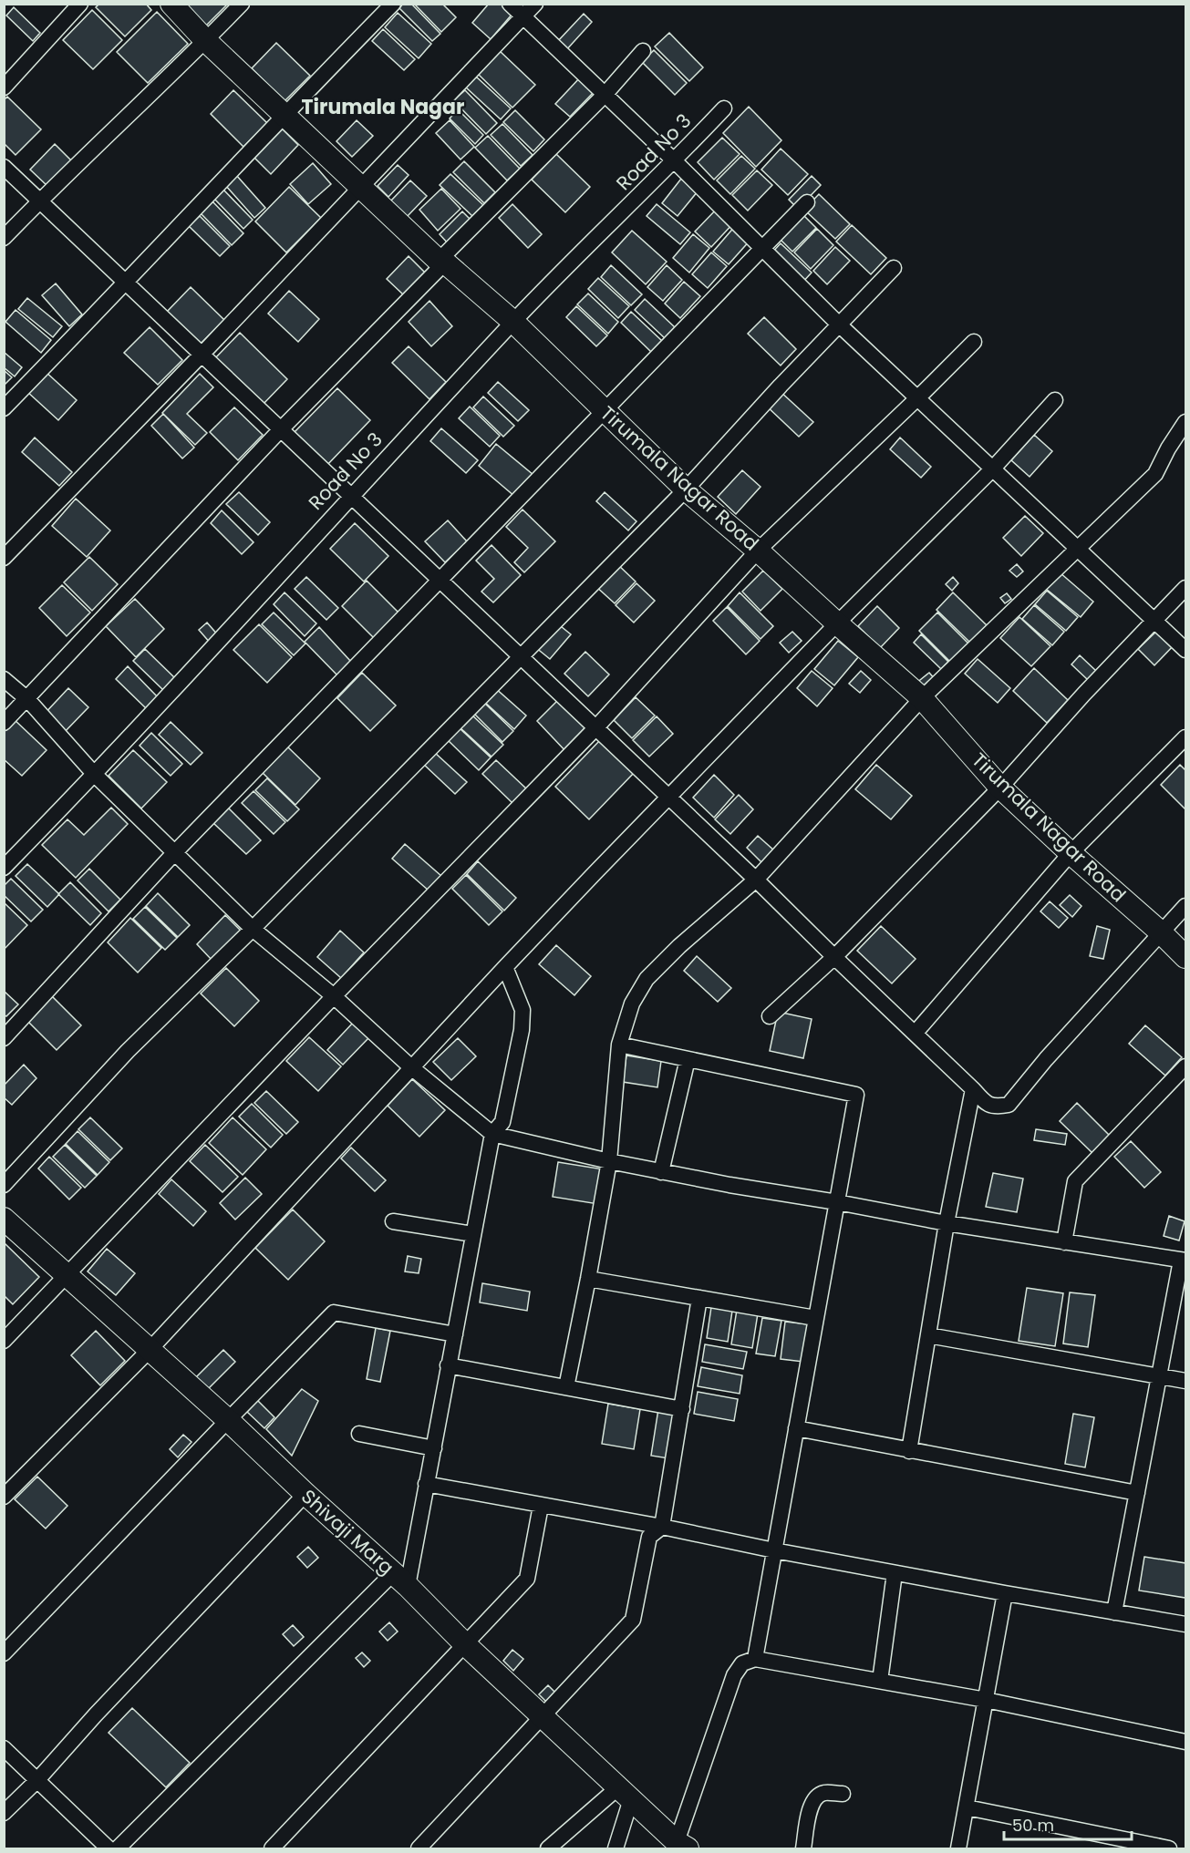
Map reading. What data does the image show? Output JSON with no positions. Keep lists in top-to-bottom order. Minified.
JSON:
{"streets":{"street":["Road No 3","Tirumala Nagar Road","Shivaji Marg"]},"crossings":[["Road No 3","Tirumala Nagar Road"]],"districts":["Tirumala Nagar"],"scale_bar":"50 m"}
